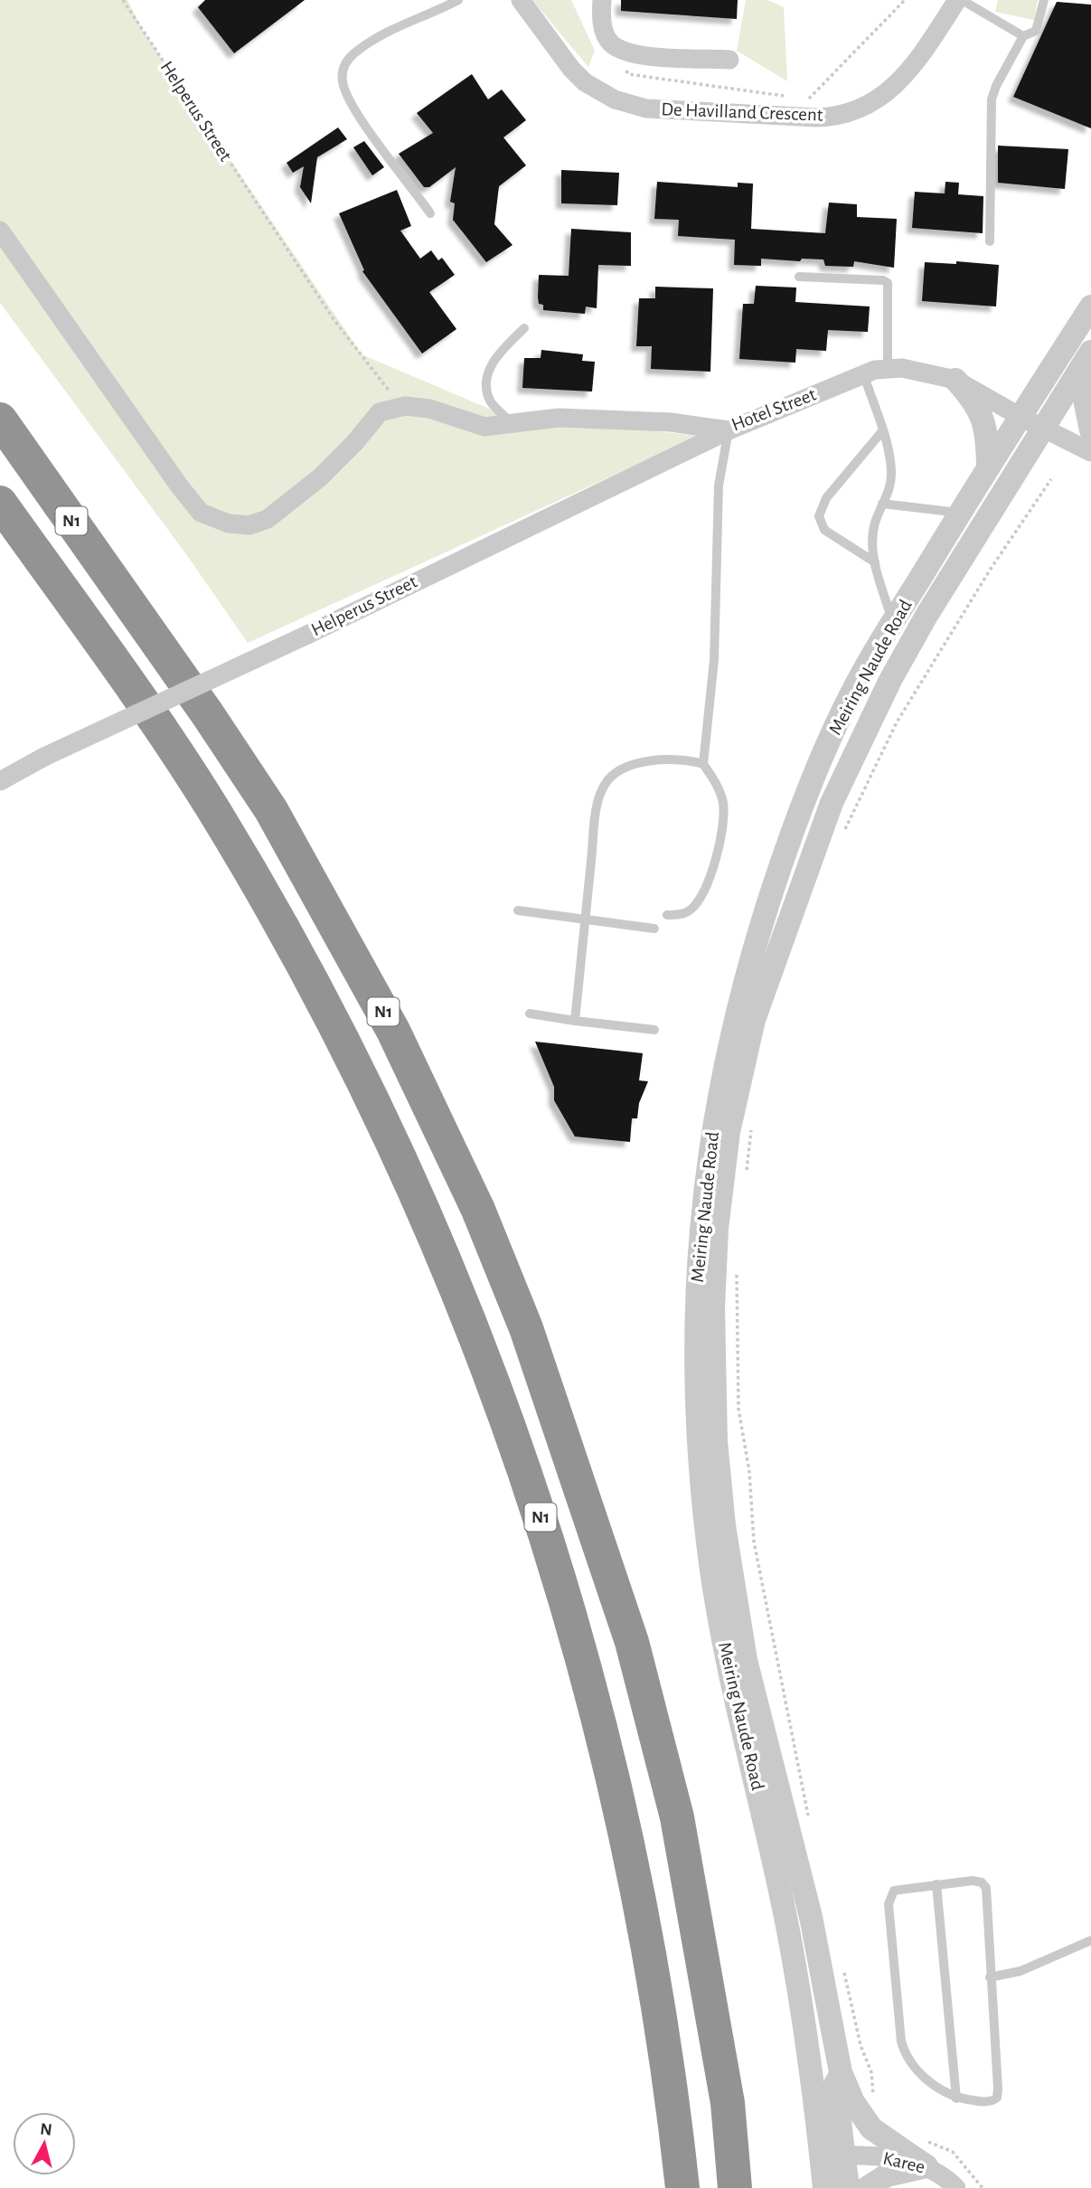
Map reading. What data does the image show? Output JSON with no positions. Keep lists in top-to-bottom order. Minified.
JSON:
{"streets":{"highway":["N1"],"street":["Helperus Street","De Havilland Crescent","Hotel Street","Meiring Naude Road","Karee"]},"crossings":[["Helperus Street","Hotel Street"],["Hotel Street","Meiring Naude Road"],["Meiring Naude Road","Karee"]],"north":"top"}
